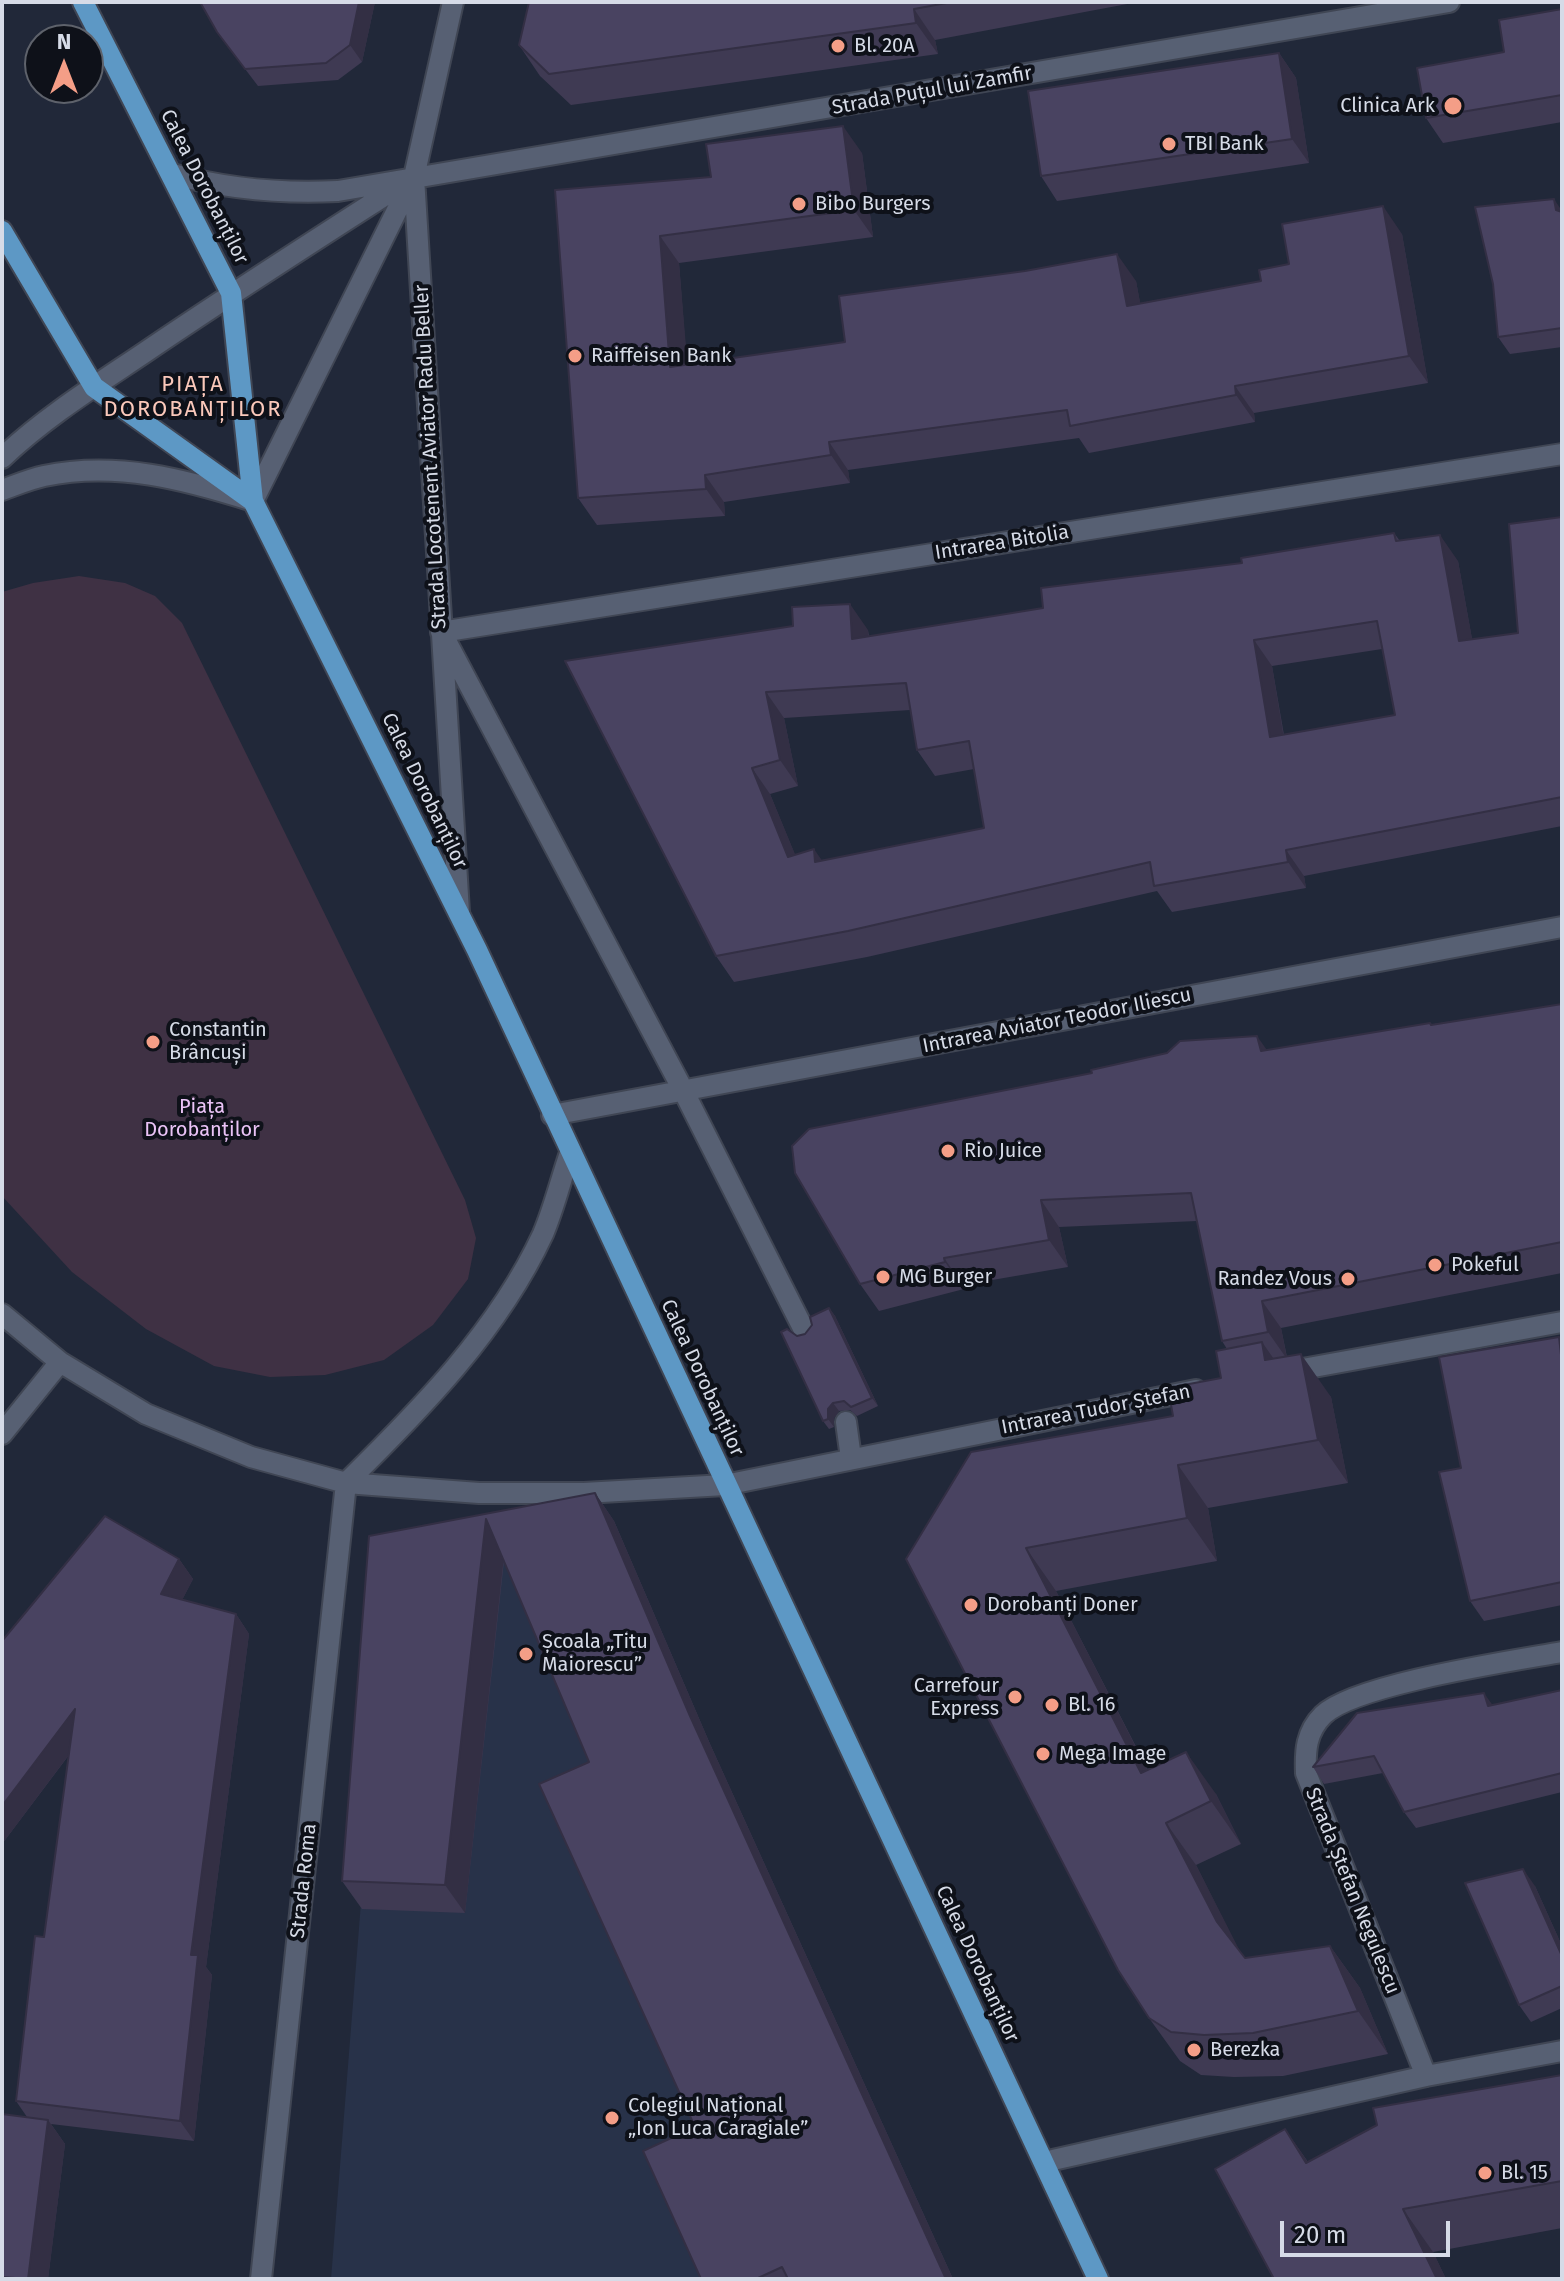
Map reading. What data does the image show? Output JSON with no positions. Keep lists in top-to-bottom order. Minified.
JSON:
{"streets":{"main road":["Calea Dorobanților"],"street":["Strada Puțul lui Zamfir","Strada Locotenent Aviator Radu Beller","Intrarea Bitolia","Intrarea Aviator Teodor Iliescu","Intrarea Tudor Ștefan","Strada Roma","Strada Ștefan Negulescu"]},"crossings":[["Strada Puțul lui Zamfir","Calea Dorobanților"],["Strada Puțul lui Zamfir","Strada Locotenent Aviator Radu Beller"],["Calea Dorobanților","Strada Locotenent Aviator Radu Beller"],["Calea Dorobanților","Intrarea Aviator Teodor Iliescu"],["Calea Dorobanților","Intrarea Tudor Ștefan"],["Strada Locotenent Aviator Radu Beller","Intrarea Bitolia"]],"districts":["PIAȚA DOROBANȚILOR"],"parks":["Piața Dorobanților"],"places":["Bl. 20A","Clinica Ark","TBI Bank","Bibo Burgers","Raiffeisen Bank","Constantin Brâncuși","Rio Juice","Pokeful","MG Burger","Randez Vous","Dorobanți Doner","Școala „Titu Maiorescu”","Carrefour Express","Bl. 16","Mega Image","Berezka","Colegiul Național „Ion Luca Caragiale”","Bl. 15"],"scale_bar":"20 m","north":"top"}
